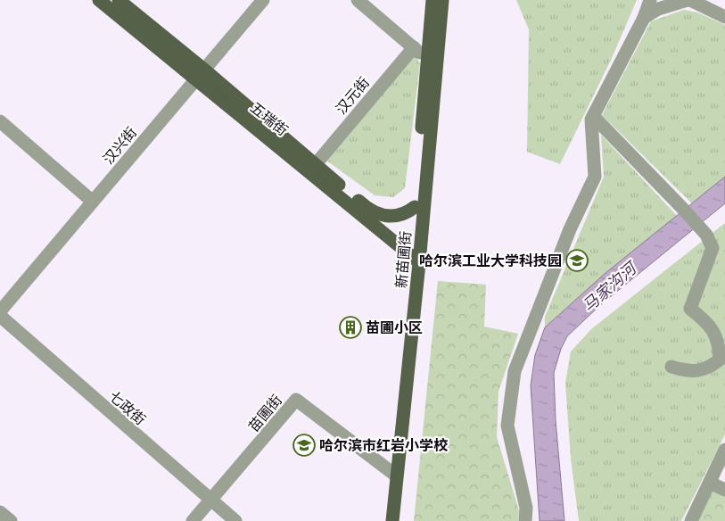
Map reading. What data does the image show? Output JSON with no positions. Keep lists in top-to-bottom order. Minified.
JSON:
{"streets":{"main road":["五瑞街","新苗圃街"],"street":["汉元街","汉兴街","七政街","苗圃街"]},"crossings":[["汉元街","五瑞街"],["五瑞街","汉兴街"],["五瑞街","新苗圃街"],["新苗圃街","苗圃街"],["七政街","苗圃街"]],"water":["马家沟河"],"places":{"school or university":["哈尔滨工业大学科技园","哈尔滨市红岩小学校"],"building":["苗圃小区"]}}
